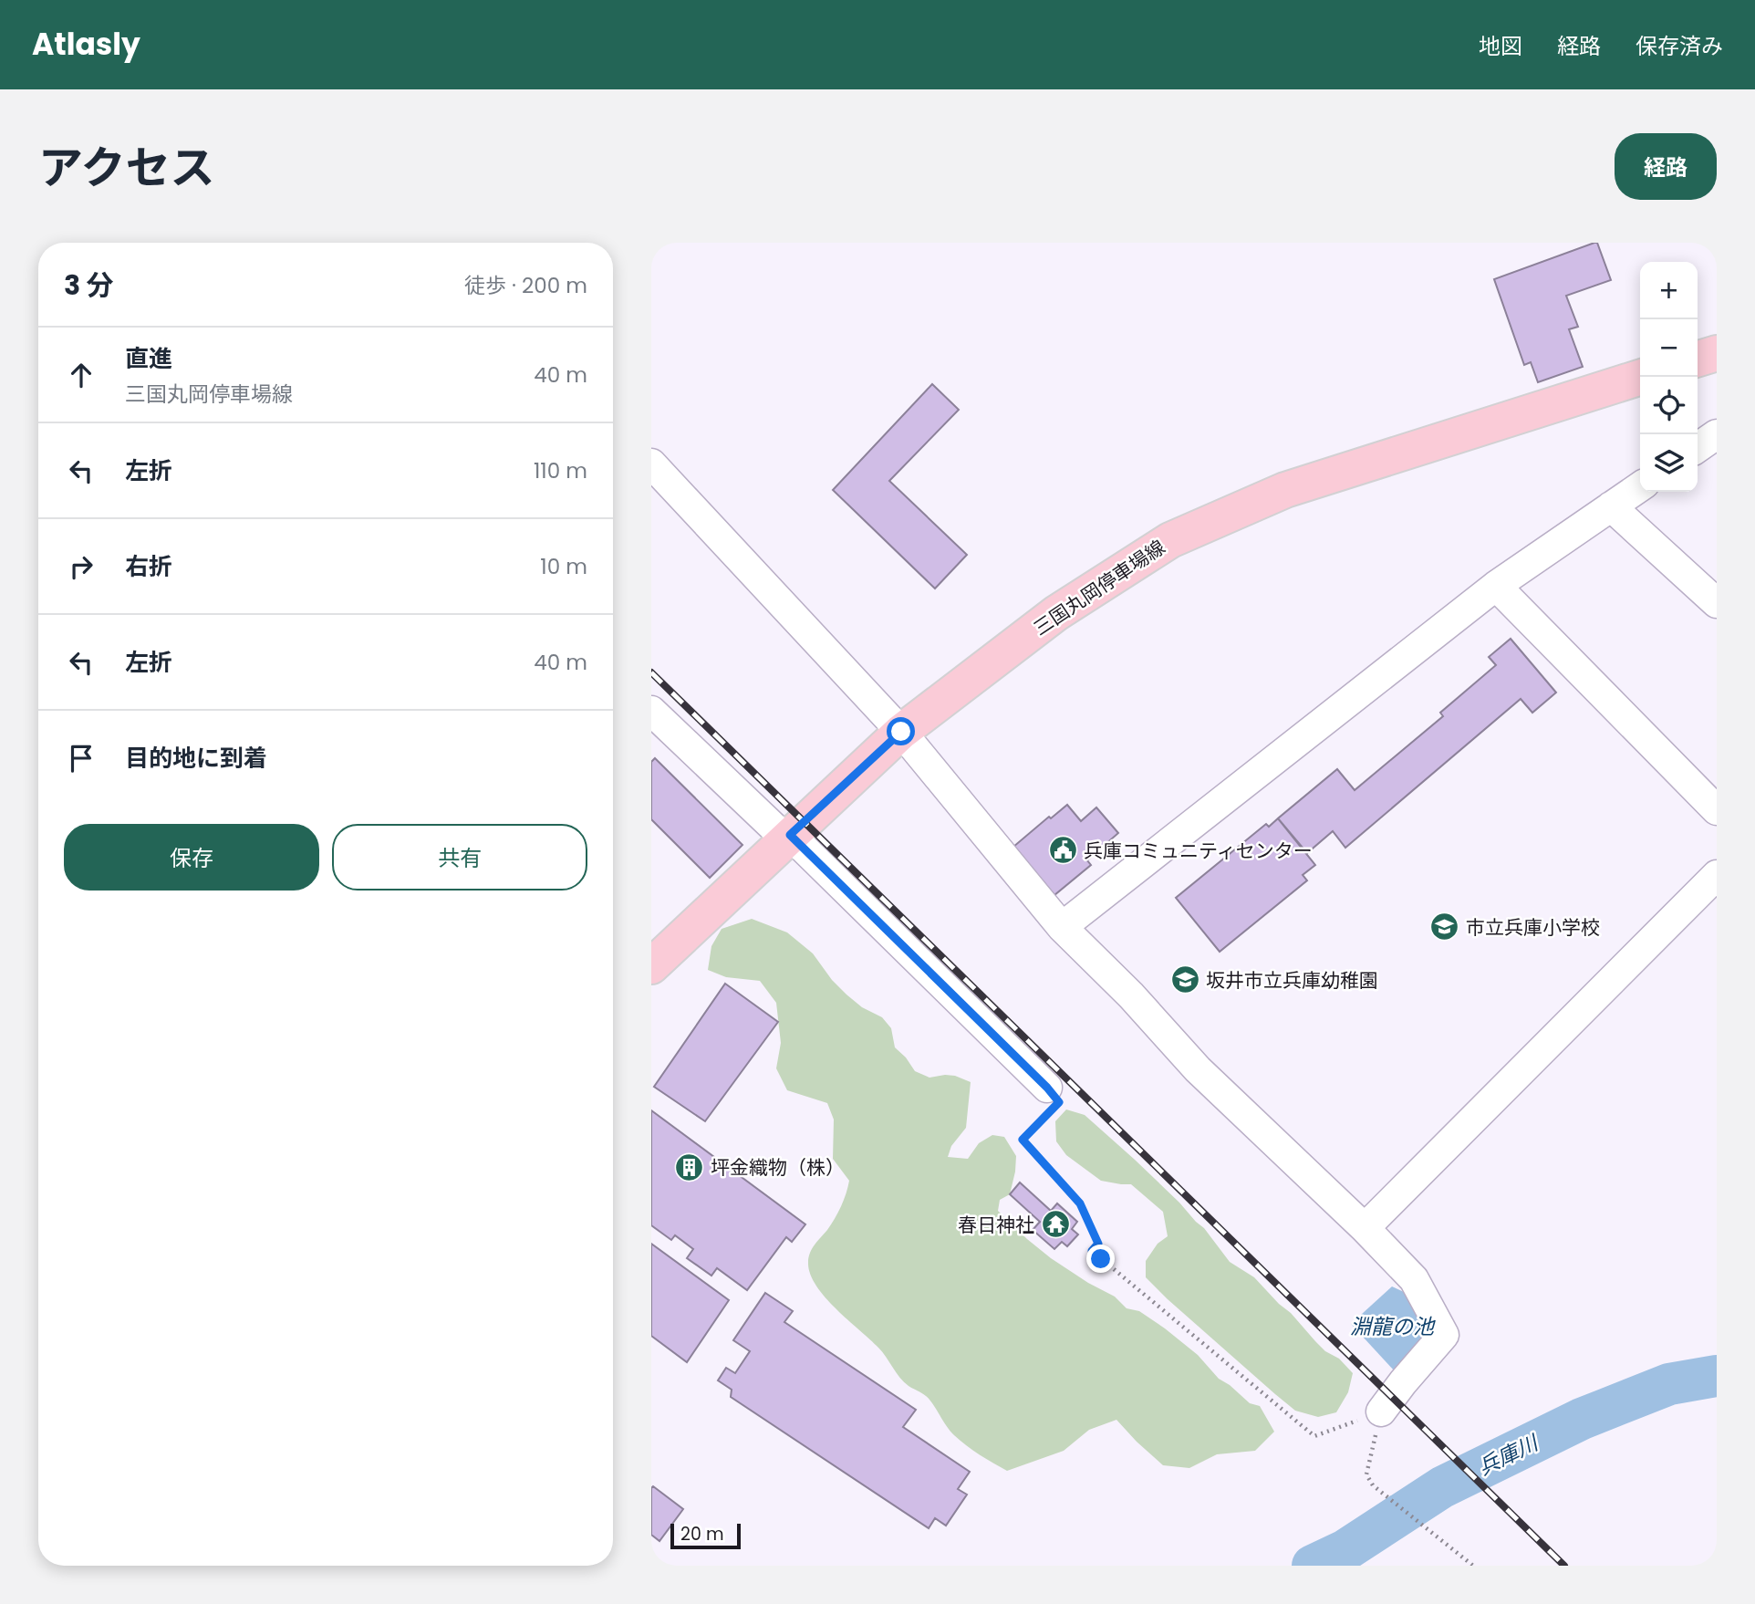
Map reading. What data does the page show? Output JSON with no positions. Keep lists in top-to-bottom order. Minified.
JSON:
{"streets":{"main road":["三国丸岡停車場線"]},"water":["淵龍の池","兵庫川"],"places":{"public building":["兵庫コミュニティセンター"],"school or university":["市立兵庫小学校","坂井市立兵庫幼稚園"],"building":["坪金織物（株）"],"temple":["春日神社"]},"scale_bar":"20 m","page":{"header":"Atlasly","nav":["地図","経路","保存済み"],"title":"アクセス","buttons":["経路",["保存","共有"]],"heading":["3 分","徒歩 · 200 m"],"map_buttons":["+","−"],"list":[["直進","三国丸岡停車場線","40 m"],["左折","110 m"],["右折","10 m"],["左折","40 m"],"目的地に到着"],"scale":"20 m"}}
